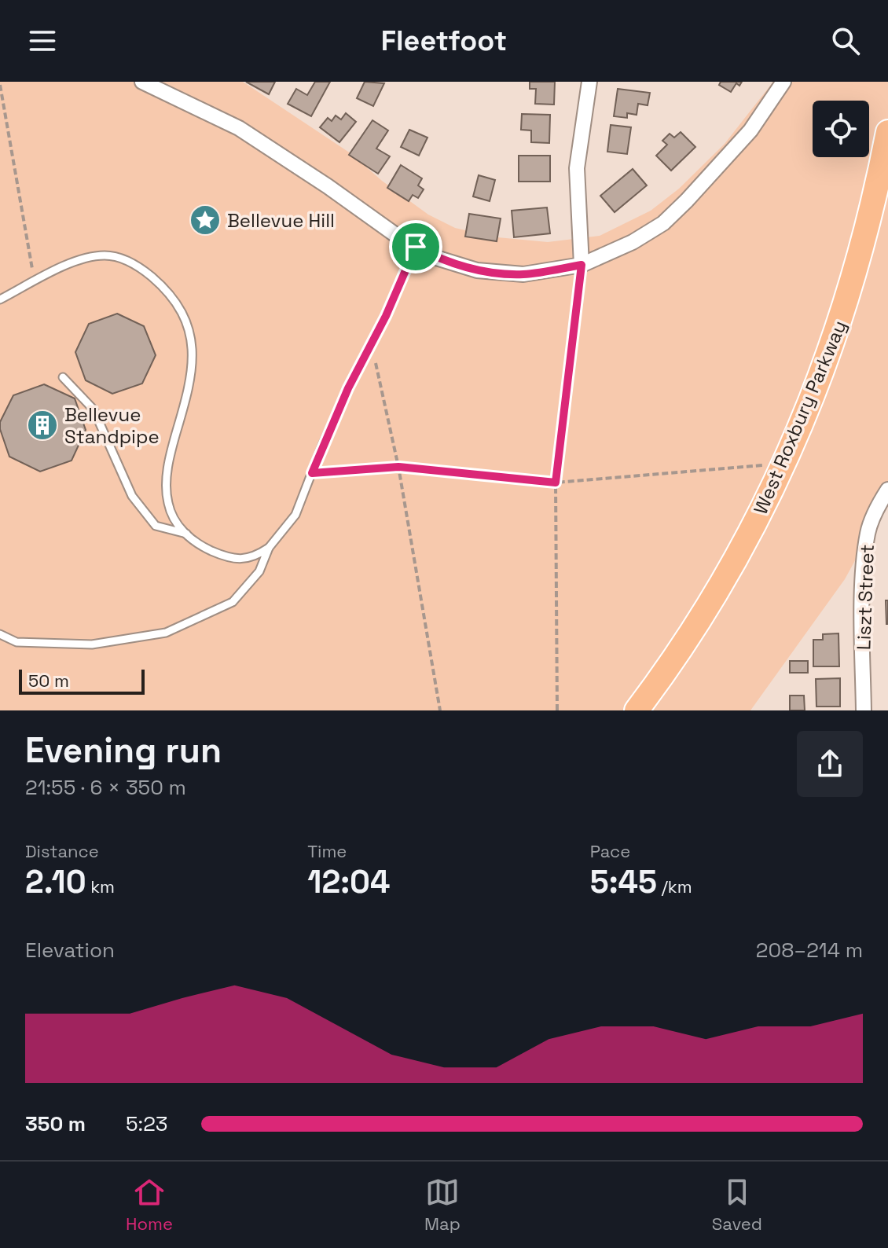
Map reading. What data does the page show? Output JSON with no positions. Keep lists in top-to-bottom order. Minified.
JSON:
{"streets":{"main road":["West Roxbury Parkway"],"street":["Liszt Street"]},"places":{"place":["Bellevue Hill"],"building":["Bellevue Standpipe"]},"scale_bar":"50 m","page":{"header":"Fleetfoot","scale":"50 m","heading":["Evening run","21:55 · 6 × 350 m"],"stats":[["Distance","2.10 km"],["Time","12:04"],["Pace","5:45 /km"]],"chart":["Elevation","208–214 m"],"list":[{"name":"350 m","note":"5:23"}],"tabs":["Home","Map","Saved"]}}
